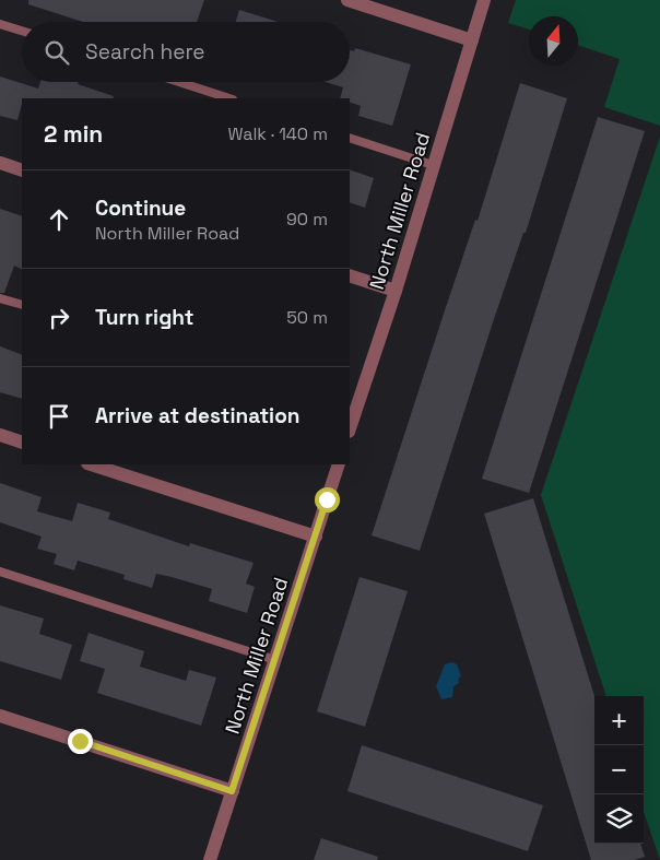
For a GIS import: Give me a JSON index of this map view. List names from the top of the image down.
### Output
{
  "streets": {
    "street": ["North Miller Road"]
  },
  "north": "top",
  "page": {
    "search": "Search here",
    "heading": ["2 min", "Walk · 140 m"],
    "list": [
      ["Continue", "North Miller Road", "90 m"],
      ["Turn right", "50 m"],
      "Arrive at destination"
    ],
    "map_buttons": ["+", "−"]
  }
}
